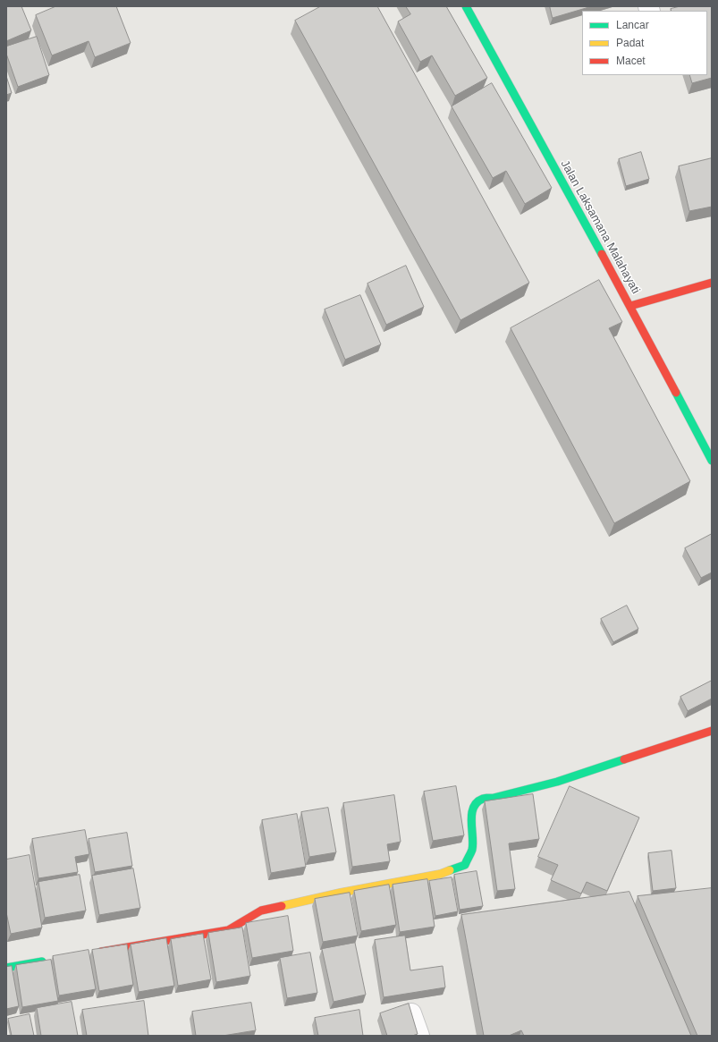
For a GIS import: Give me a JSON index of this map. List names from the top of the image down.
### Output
{
  "streets": {
    "main road": ["Jalan Laksamana Malahayati"]
  },
  "legend": ["Lancar", "Padat", "Macet"]
}
